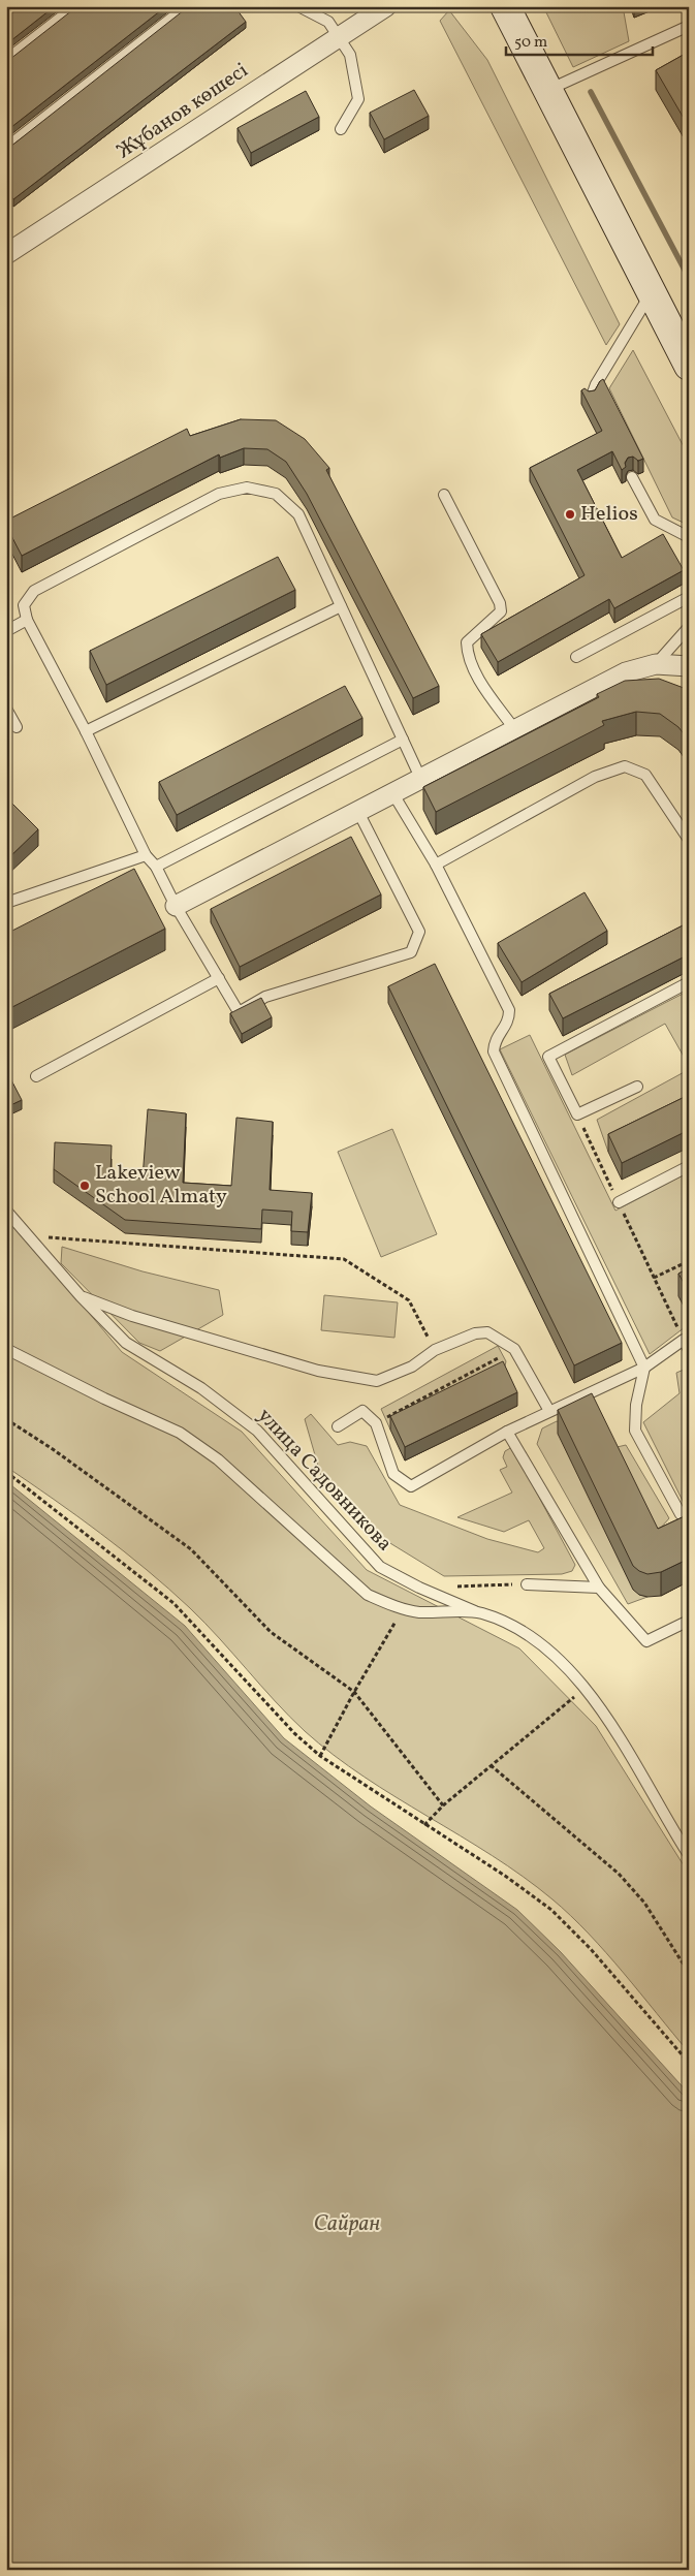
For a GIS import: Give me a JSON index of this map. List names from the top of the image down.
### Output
{
  "streets": {
    "street": ["Жұбанов көшесі"],
    "lane": ["улица Садовникова"]
  },
  "water": ["Сайран"],
  "places": ["Helios", "Lakeview School Almaty"],
  "scale_bar": "50 m"
}
